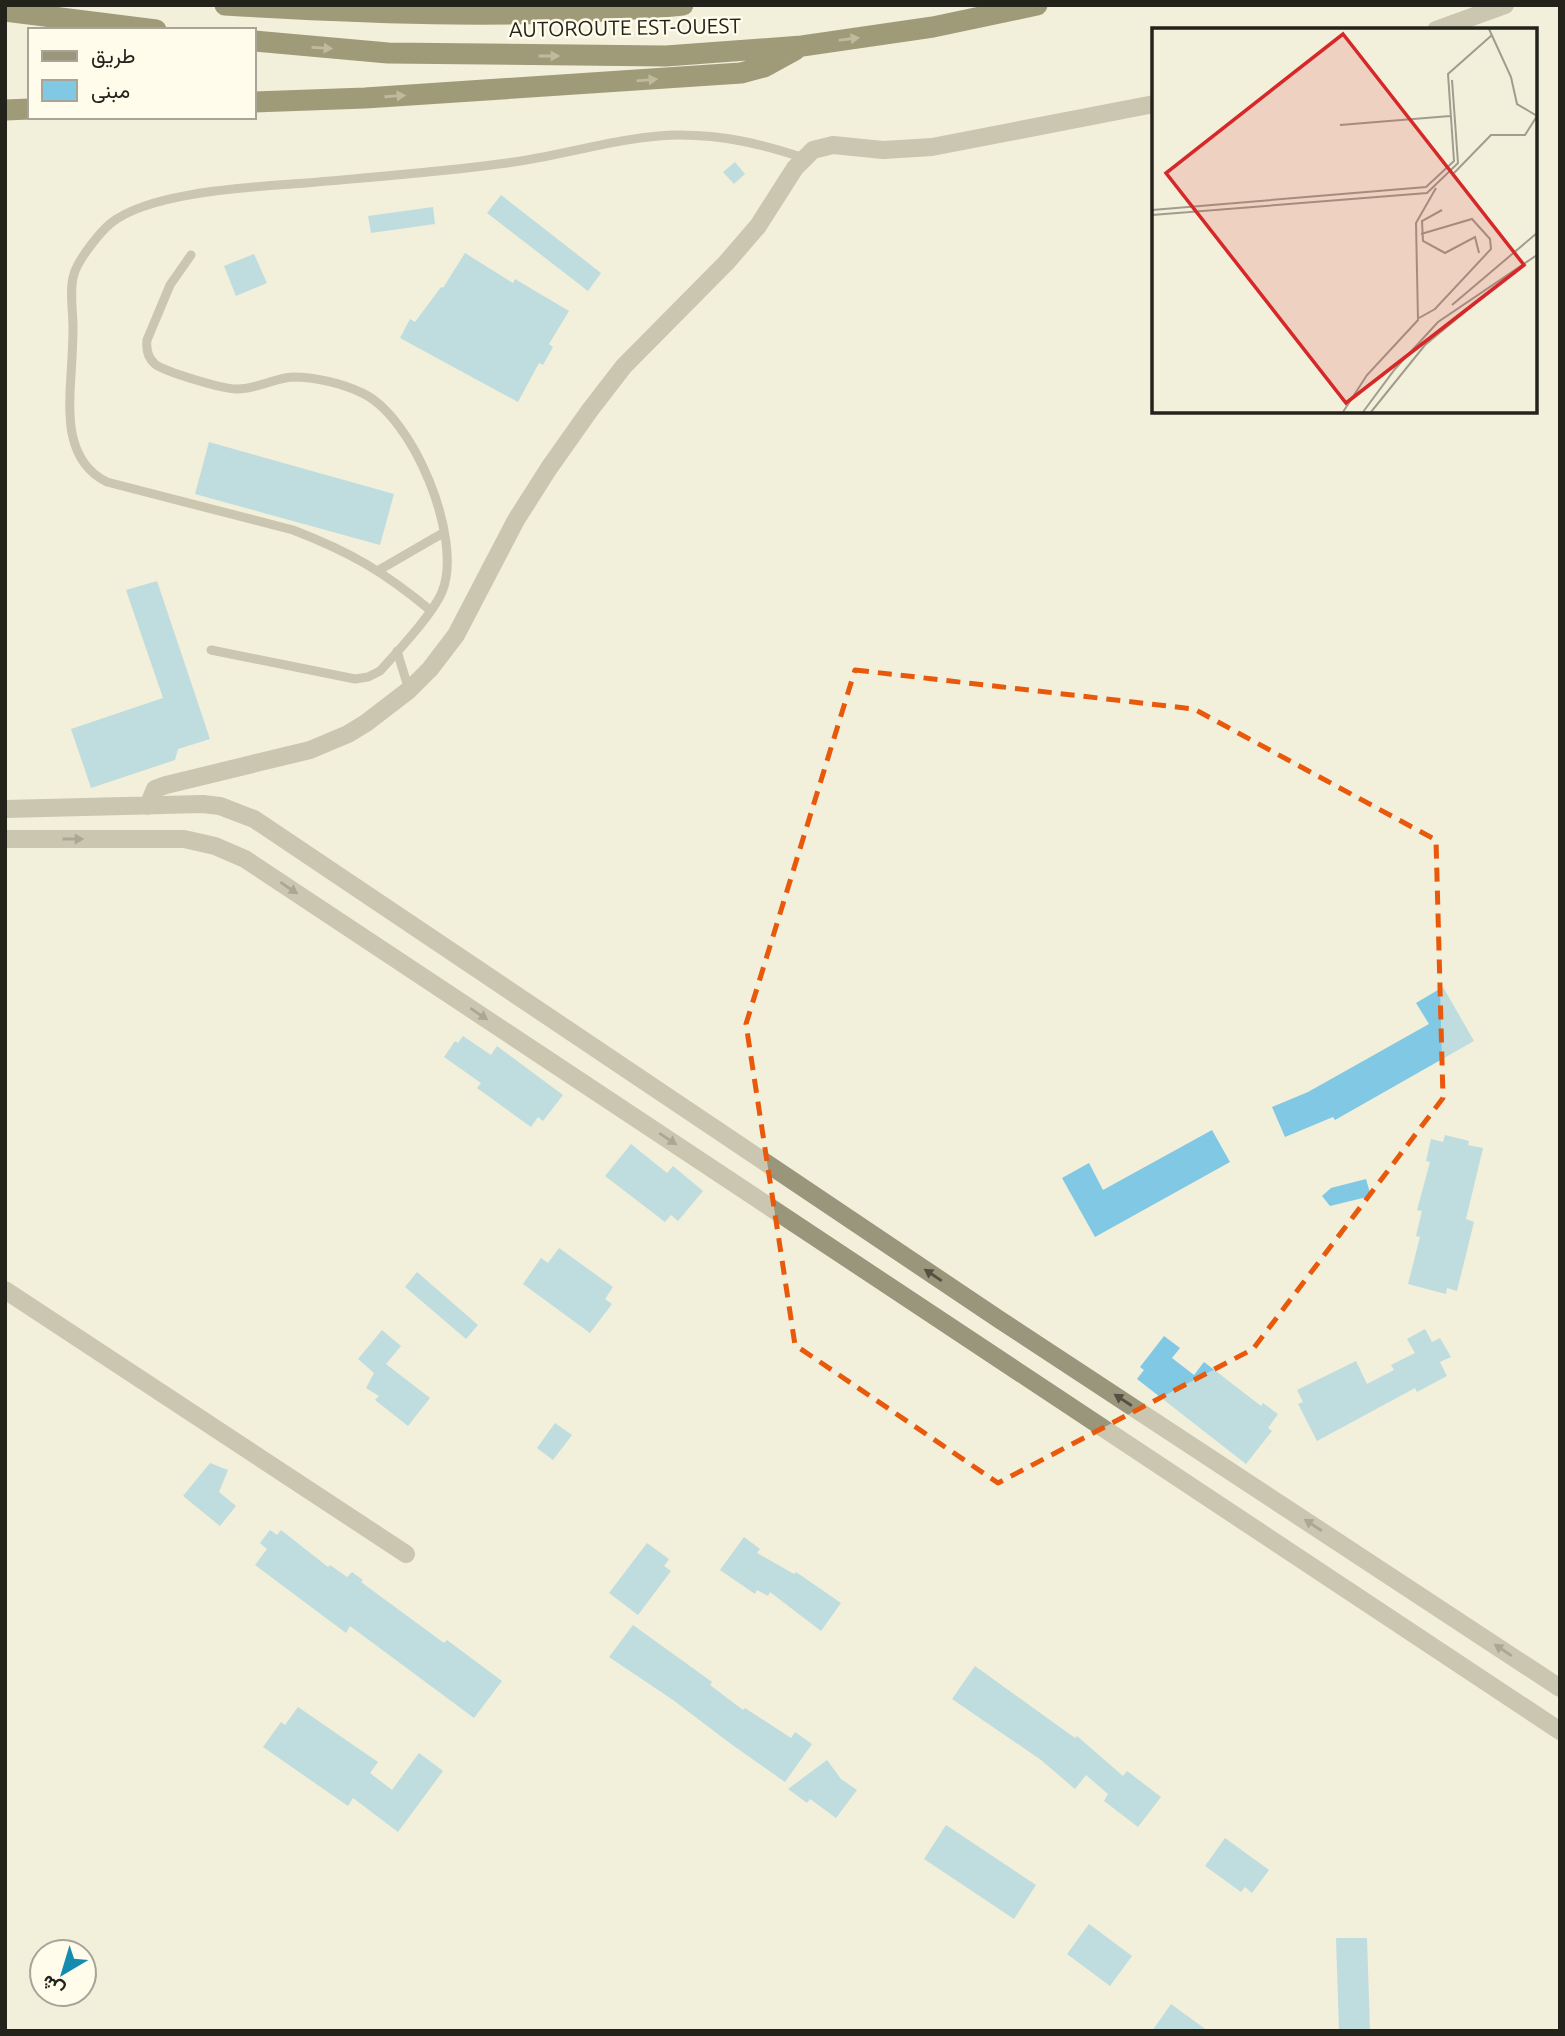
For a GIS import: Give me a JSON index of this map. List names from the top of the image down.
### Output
{
  "streets": {
    "highway": ["AUTOROUTE EST-OUEST"]
  },
  "legend": ["طريق", "مبنى"],
  "north": "bottom left"
}
